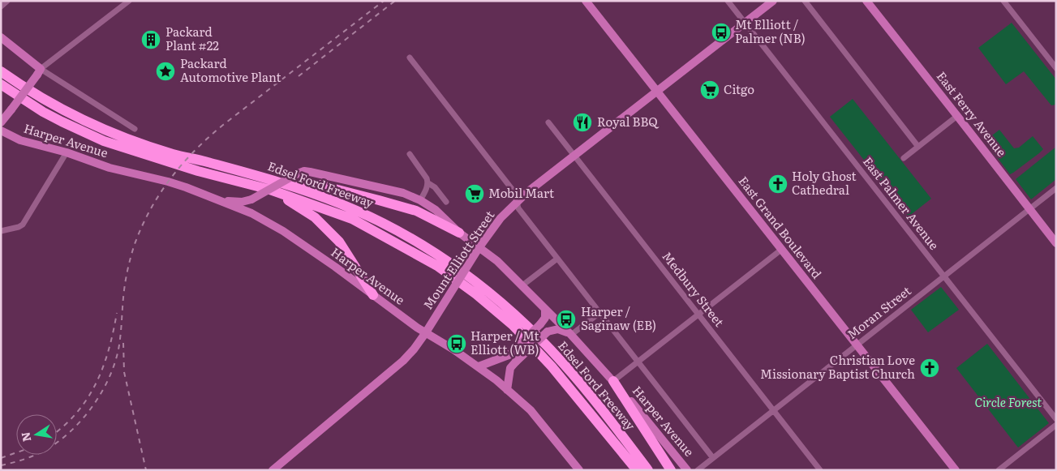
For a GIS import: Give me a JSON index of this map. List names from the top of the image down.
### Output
{
  "streets": {
    "highway": ["Edsel Ford Freeway"],
    "main road": [
      "East Ferry Avenue",
      "Harper Avenue",
      "East Grand Boulevard",
      "Mount Elliott Street"
    ],
    "street": ["East Palmer Avenue", "Medbury Street", "Moran Street"]
  },
  "crossings": [
    ["East Ferry Avenue", "Moran Street"],
    ["Harper Avenue", "Mount Elliott Street"],
    ["East Palmer Avenue", "Mount Elliott Street"],
    ["East Palmer Avenue", "Moran Street"],
    ["East Grand Boulevard", "Mount Elliott Street"],
    ["East Grand Boulevard", "Moran Street"],
    ["Mount Elliott Street", "Medbury Street"],
    ["Medbury Street", "Moran Street"]
  ],
  "parks": ["Circle Forest"],
  "places": {
    "bus stop": ["Mt Elliott / Palmer (NB)", "Harper / Saginaw (EB)", "Harper / Mt Elliott (WB)"],
    "building": ["Packard Plant #22"],
    "place": ["Packard Automotive Plant"],
    "supermarket": ["Citgo", "Mobil Mart"],
    "restaurant": ["Royal BBQ"],
    "church": ["Holy Ghost Cathedral", "Christian Love Missionary Baptist Church"]
  },
  "north": "left"
}
